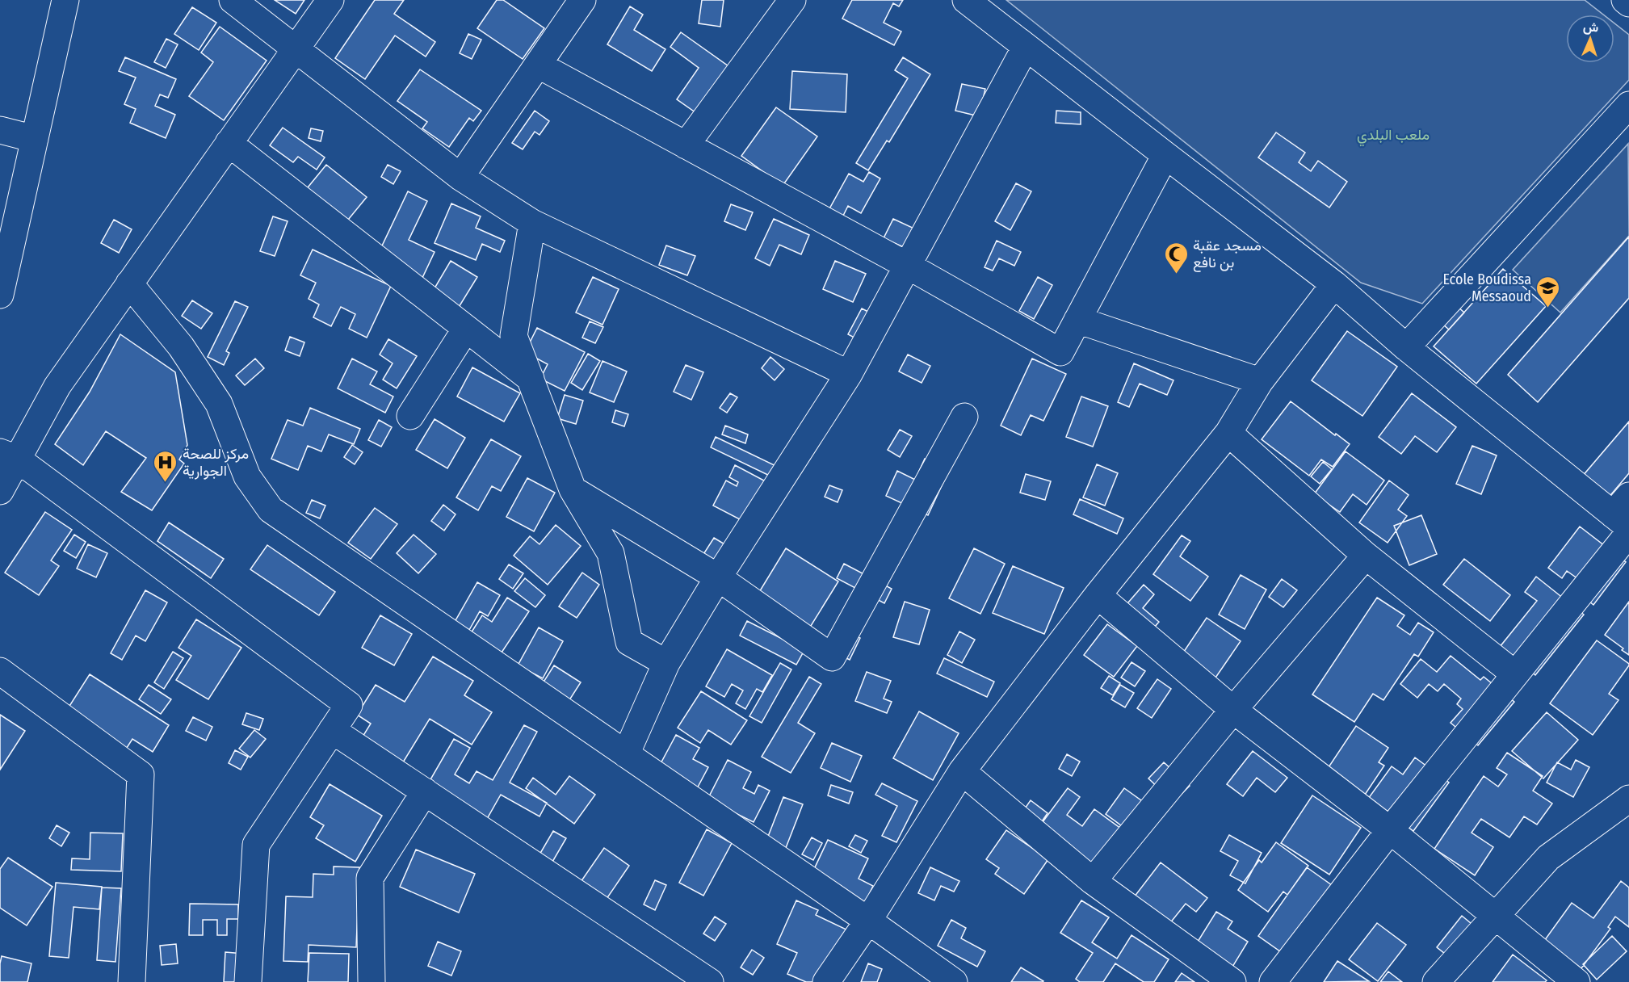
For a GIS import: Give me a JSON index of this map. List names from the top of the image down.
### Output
{
  "parks": ["ملعب البلدي"],
  "places": {
    "mosque": ["مسجد عقبة بن نافع"],
    "school or university": ["Ecole Boudissa Messaoud"],
    "hospital": ["مركز للصحة الجوارية"]
  },
  "north": "top"
}
